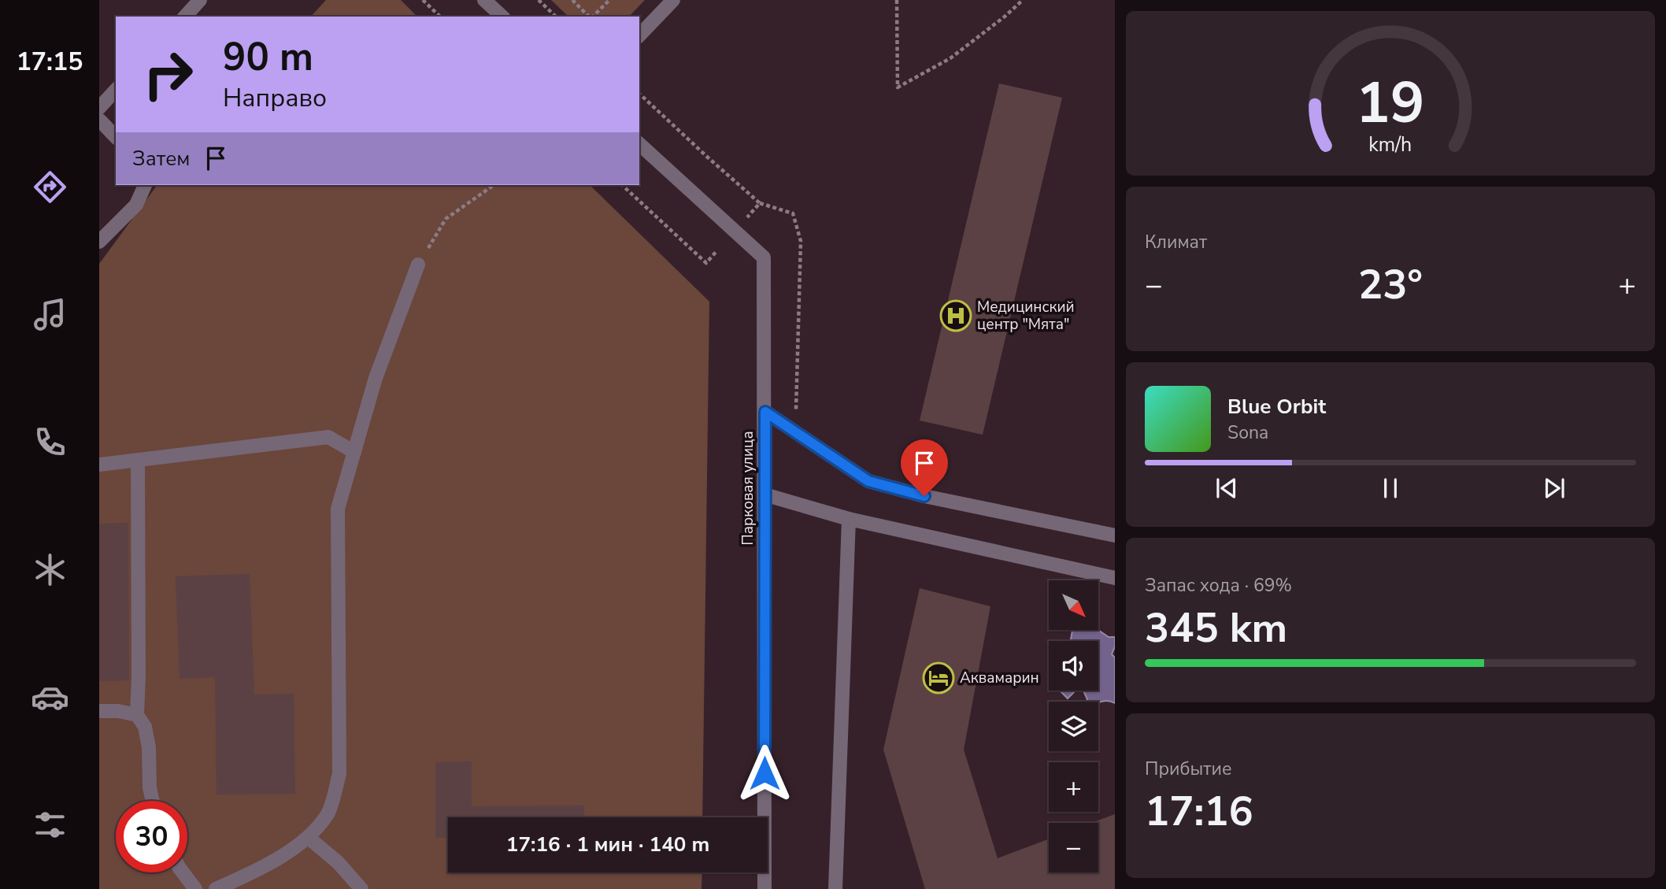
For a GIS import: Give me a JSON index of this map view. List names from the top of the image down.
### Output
{
  "streets": {
    "street": ["Парковая улица"]
  },
  "places": {
    "hospital": ["Медицинский центр \"Мята\""],
    "hotel": ["Аквамарин"]
  },
  "north": "bottom right",
  "page": {
    "tabs": "17:15",
    "turn": ["90 m", "Направо"],
    "then": "Затем",
    "tile": [
      "Климат",
      ["Запас хода · 69%", "345 km"],
      ["Прибытие", "17:16"]
    ],
    "heat": ["−", "23°", "+"],
    "song": ["Blue Orbit", "Sona"],
    "map_buttons": ["+", "−"],
    "limit": "30",
    "trip": "17:16 · 1 мин · 140 m",
    "gauge": ["19", "km/h"]
  }
}
